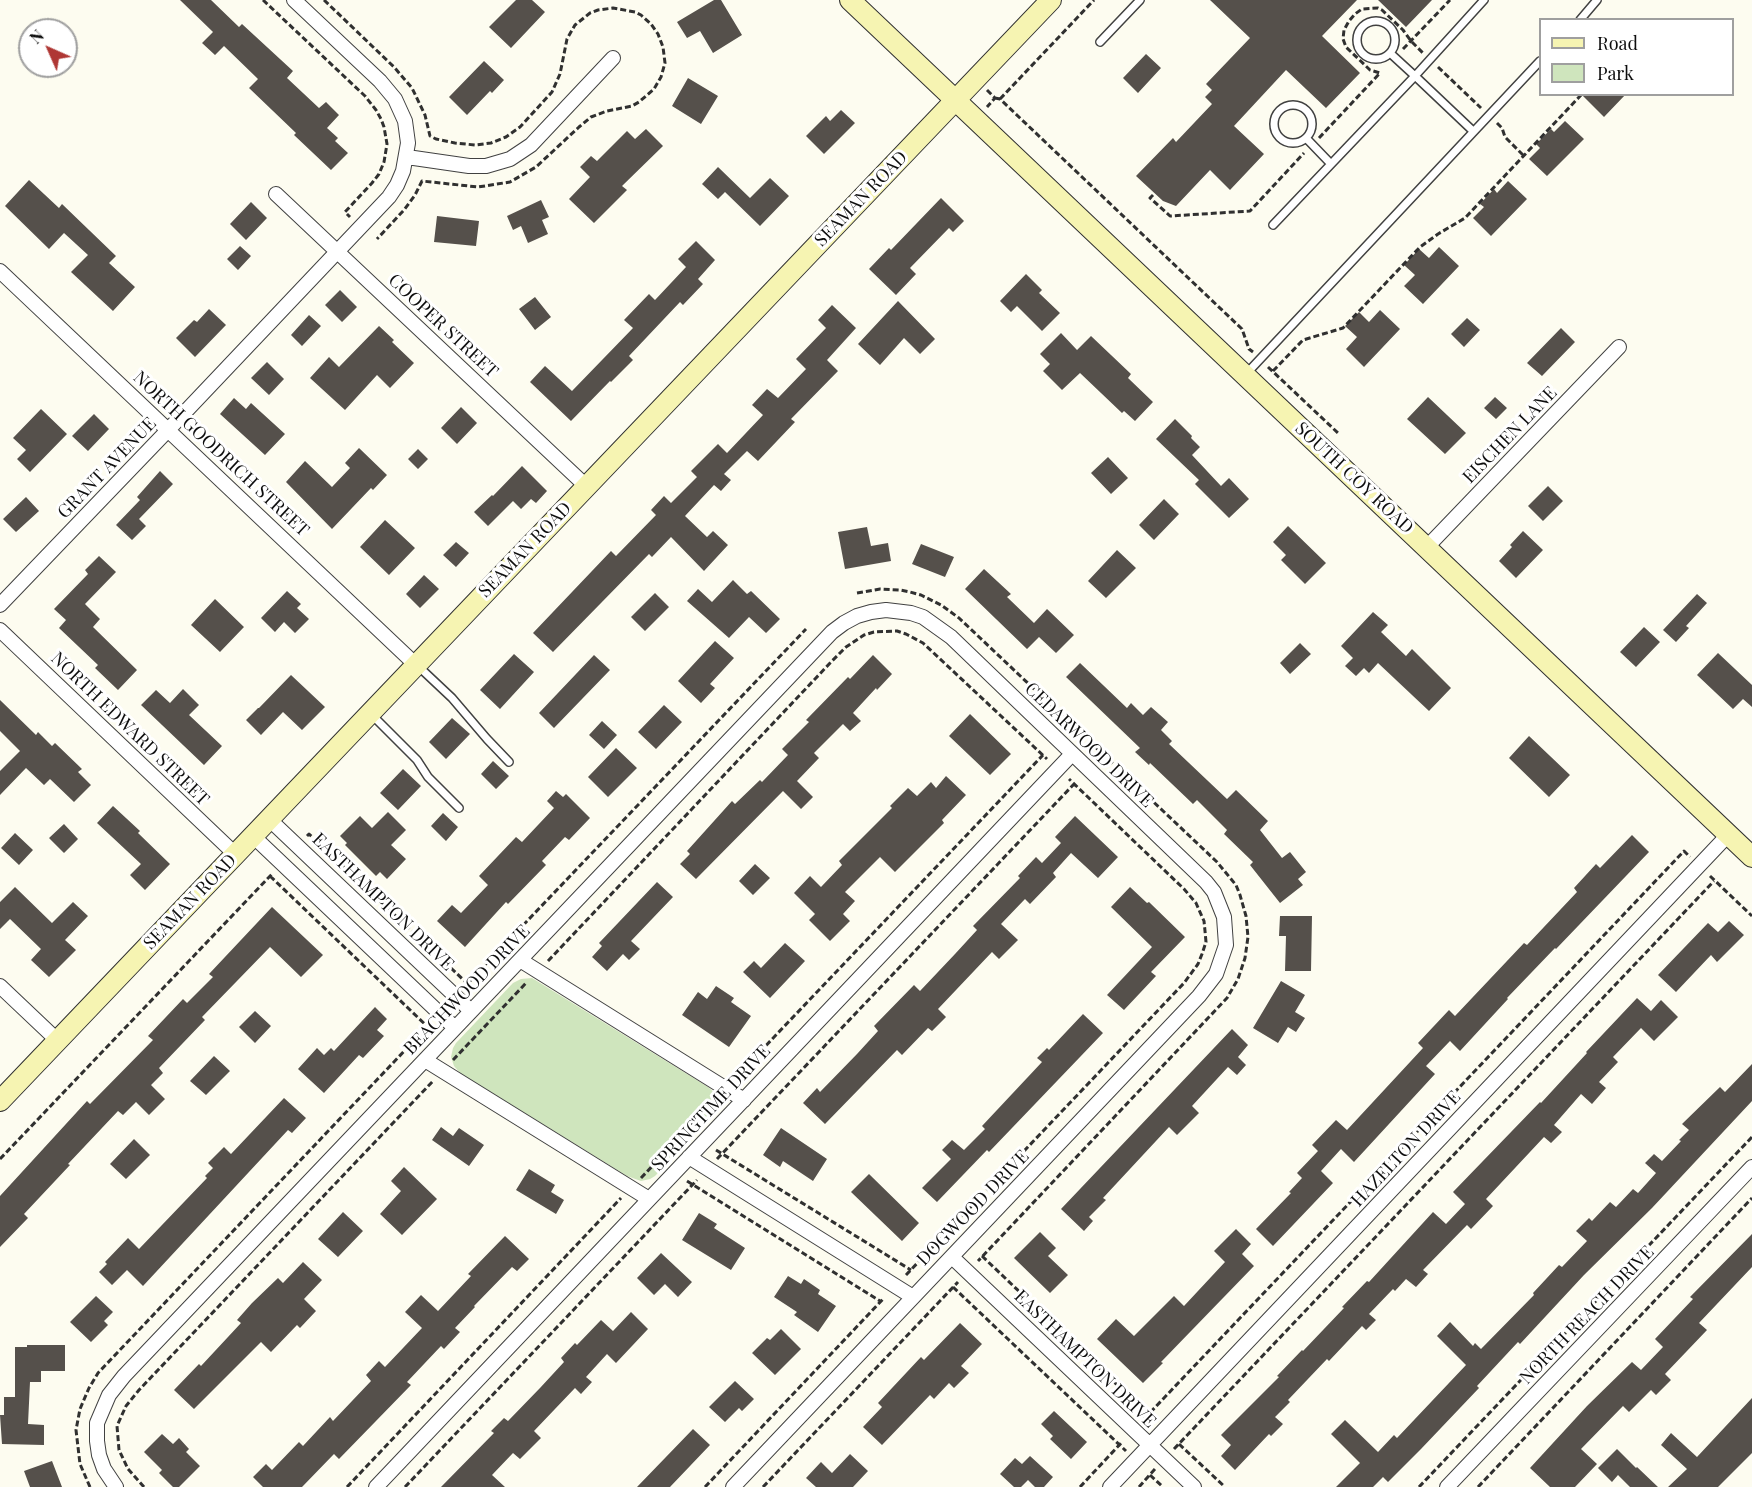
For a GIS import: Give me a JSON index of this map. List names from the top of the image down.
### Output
{
  "streets": {
    "street": [
      "SEAMAN ROAD",
      "COOPER STREET",
      "EISCHEN LANE",
      "NORTH GOODRICH STREET",
      "GRANT AVENUE",
      "SOUTH COY ROAD",
      "NORTH EDWARD STREET",
      "CEDARWOOD DRIVE",
      "EASTHAMPTON DRIVE",
      "BEACHWOOD DRIVE",
      "SPRINGTIME DRIVE",
      "HAZELTON DRIVE",
      "DOGWOOD DRIVE",
      "NORTH REACH DRIVE"
    ]
  },
  "crossings": [
    ["SEAMAN ROAD", "COOPER STREET"],
    ["SEAMAN ROAD", "NORTH GOODRICH STREET"],
    ["SEAMAN ROAD", "SOUTH COY ROAD"],
    ["SEAMAN ROAD", "NORTH EDWARD STREET"],
    ["SEAMAN ROAD", "EASTHAMPTON DRIVE"],
    ["COOPER STREET", "GRANT AVENUE"],
    ["EISCHEN LANE", "SOUTH COY ROAD"],
    ["NORTH GOODRICH STREET", "GRANT AVENUE"],
    ["SOUTH COY ROAD", "HAZELTON DRIVE"],
    ["CEDARWOOD DRIVE", "BEACHWOOD DRIVE"],
    ["CEDARWOOD DRIVE", "SPRINGTIME DRIVE"],
    ["CEDARWOOD DRIVE", "DOGWOOD DRIVE"],
    ["EASTHAMPTON DRIVE", "BEACHWOOD DRIVE"],
    ["EASTHAMPTON DRIVE", "HAZELTON DRIVE"],
    ["EASTHAMPTON DRIVE", "DOGWOOD DRIVE"]
  ],
  "legend": ["Road", "Park"],
  "north": "top left"
}
